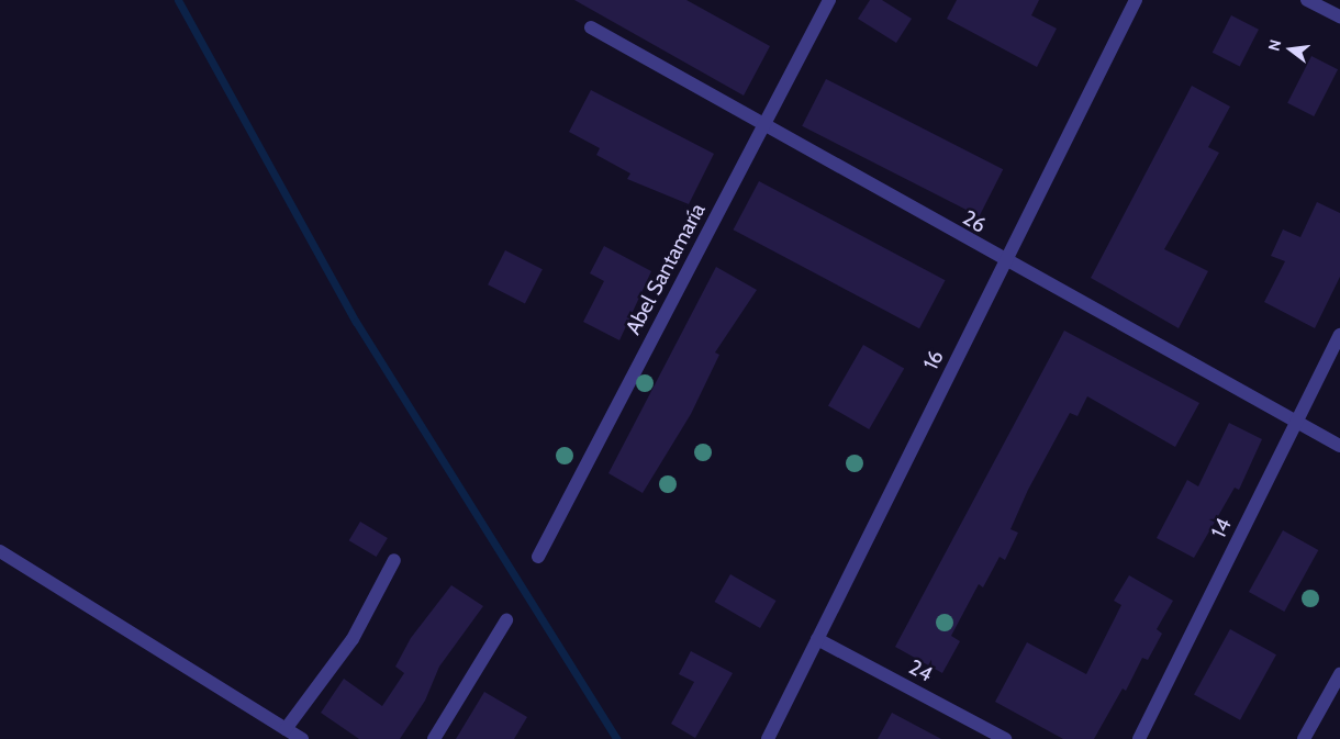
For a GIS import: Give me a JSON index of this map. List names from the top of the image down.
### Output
{
  "streets": {
    "street": [
      "26",
      "Abel Santamaría",
      "16",
      "14",
      "24"
    ]
  },
  "crossings": [
    ["26", "Abel Santamaría"],
    ["26", "16"],
    ["26", "14"],
    ["16", "24"]
  ],
  "north": "left"
}
